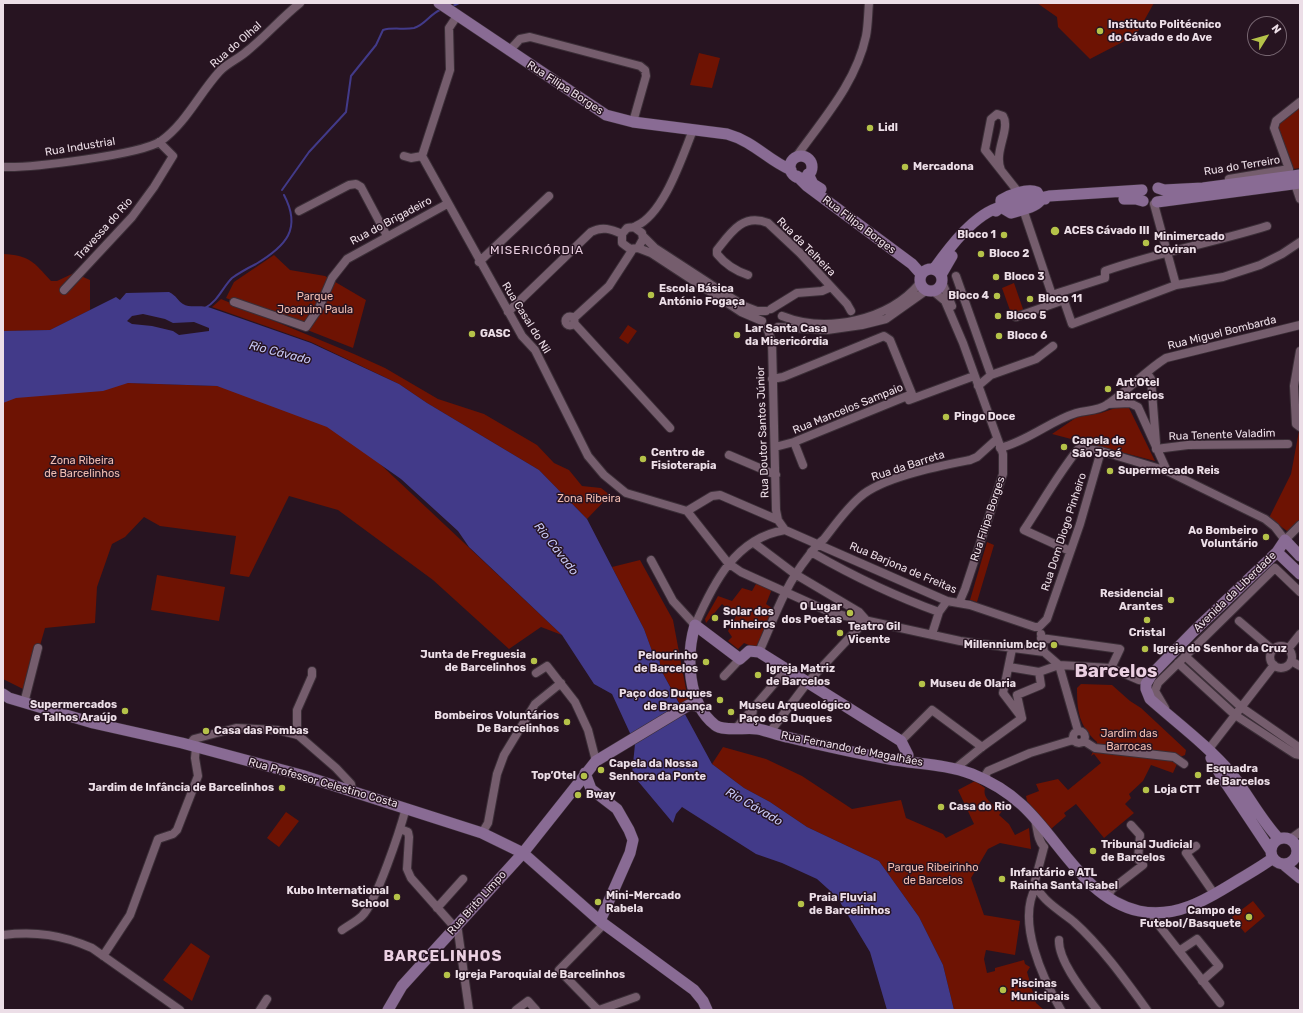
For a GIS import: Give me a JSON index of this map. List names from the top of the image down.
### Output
{
  "streets": {
    "main road": [
      "Rua Filipa Borges",
      "Avenida da Liberdade",
      "Rua Fernando de Magalhães",
      "Rua Professor Celestino Costa",
      "Rua Brito Limpo"
    ],
    "street": [
      "Rua do Olhal",
      "Rua Industrial",
      "Rua do Terreiro",
      "Rua do Brigadeiro",
      "Travessa do Rio",
      "Rua da Telheira",
      "Rua Casal do Nil",
      "Rua Miguel Bombarda",
      "Rua Mancelos Sampaio",
      "Rua Doutor Santos Júnior",
      "Rua Tenente Valadim",
      "Rua da Barreta",
      "Rua Dom Diogo Pinheiro",
      "Rua Barjona de Freitas"
    ]
  },
  "crossings": [
    ["Rua do Olhal", "Rua Industrial"],
    ["Rua do Olhal", "Travessa do Rio"],
    ["Rua Filipa Borges", "Rua da Barreta"],
    ["Rua Filipa Borges", "Rua Barjona de Freitas"],
    ["Rua Industrial", "Travessa do Rio"],
    ["Rua do Brigadeiro", "Rua Casal do Nil"],
    ["Rua Mancelos Sampaio", "Rua Doutor Santos Júnior"],
    ["Rua da Barreta", "Rua Barjona de Freitas"],
    ["Rua Dom Diogo Pinheiro", "Rua Barjona de Freitas"],
    ["Rua Barjona de Freitas", "Rua Fernando de Magalhães"],
    ["Avenida da Liberdade", "Rua Fernando de Magalhães"],
    ["Rua Professor Celestino Costa", "Rua Brito Limpo"]
  ],
  "districts": ["MISERICÓRDIA", "Barcelos", "BARCELINHOS"],
  "water": ["Rio Cávado"],
  "parks": [
    "Parque Joaquim Paula",
    "Zona Ribeira de Barcelinhos",
    "Zona Ribeira",
    "Jardim das Barrocas",
    "Parque Ribeirinho de Barcelos"
  ],
  "places": [
    "Instituto Politécnico do Cávado e do Ave",
    "Lidl",
    "Mercadona",
    "ACES Cávado III",
    "Bloco 1",
    "Minimercado Coviran",
    "Bloco 2",
    "Bloco 3",
    "Escola Básica António Fogaça",
    "Bloco 4",
    "Bloco 11",
    "Bloco 5",
    "GASC",
    "Lar Santa Casa da Misericórdia",
    "Bloco 6",
    "Art'Otel Barcelos",
    "Pingo Doce",
    "Capela de São José",
    "Centro de Fisioterapia",
    "Supermecado Reis",
    "Ao Bombeiro Voluntário",
    "Residencial Arantes",
    "O Lugar dos Poetas",
    "Solar dos Pinheiros",
    "Cristal",
    "Teatro Gil Vicente",
    "Millennium bcp",
    "Igreja do Senhor da Cruz",
    "Junta de Freguesia de Barcelinhos",
    "Pelourinho de Barcelos",
    "Igreja Matriz de Barcelos",
    "Museu de Olaria",
    "Paço dos Duques de Bragança",
    "Supermercados e Talhos Araújo",
    "Museu Arqueológico Paço dos Duques",
    "Bombeiros Voluntários De Barcelinhos",
    "Casa das Pombas",
    "Capela da Nossa Senhora da Ponte",
    "Esquadra de Barcelos",
    "Top’Otel",
    "Jardim de Infância de Barcelinhos",
    "Loja CTT",
    "Bway",
    "Casa do Rio",
    "Tribunal Judicial de Barcelos",
    "Infantário e ATL Rainha Santa Isabel",
    "Kubo International School",
    "Mini-Mercado Rabela",
    "Praia Fluvial de Barcelinhos",
    "Campo de Futebol/Basquete",
    "Igreja Paroquial de Barcelinhos",
    "Piscinas Municipais"
  ],
  "north": "top right"
}
